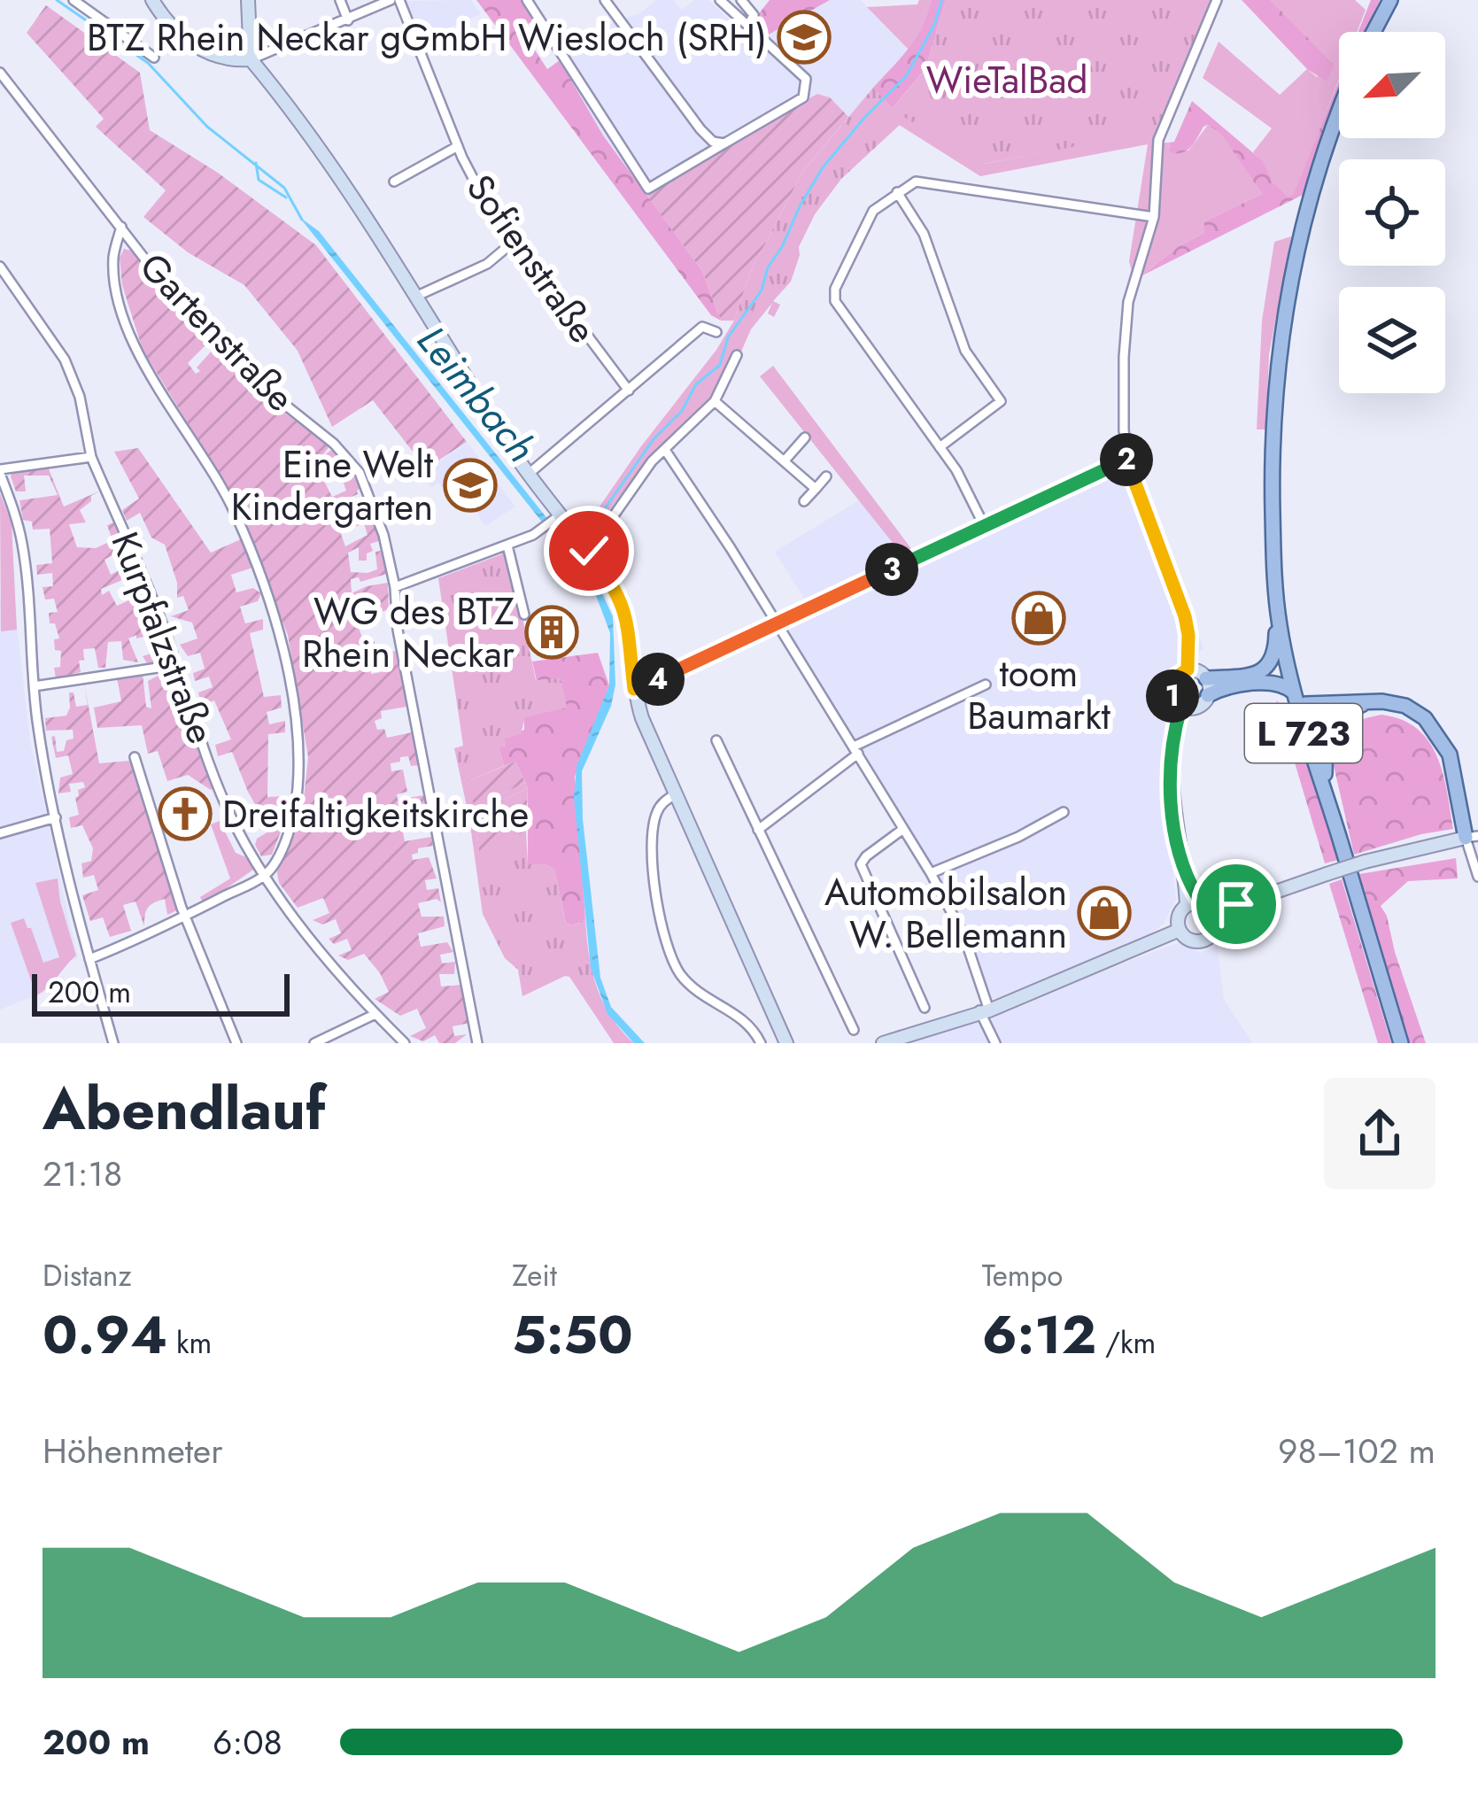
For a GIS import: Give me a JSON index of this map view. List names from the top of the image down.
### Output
{
  "streets": {
    "main road": ["L 723"],
    "street": ["Sofienstraße", "Gartenstraße", "Kurpfalzstraße"]
  },
  "water": ["Leimbach"],
  "parks": ["WieTalBad"],
  "places": {
    "school or university": ["BTZ Rhein Neckar gGmbH Wiesloch (SRH)", "Eine Welt Kindergarten"],
    "shop": ["toom Baumarkt", "Automobilsalon W. Bellemann"],
    "building": ["WG des BTZ Rhein Neckar"],
    "church": ["Dreifaltigkeitskirche"]
  },
  "scale_bar": "200 m",
  "north": "bottom left",
  "page": {
    "pins": [
      "2",
      "3",
      "4",
      "1"
    ],
    "scale": "200 m",
    "heading": ["Abendlauf", "21:18"],
    "stats": [
      ["Distanz", "0.94 km"],
      ["Zeit", "5:50"],
      ["Tempo", "6:12 /km"]
    ],
    "chart": ["Höhenmeter", "98–102 m"],
    "list": [
      {
        "name": "200 m",
        "note": "6:08"
      }
    ]
  }
}
